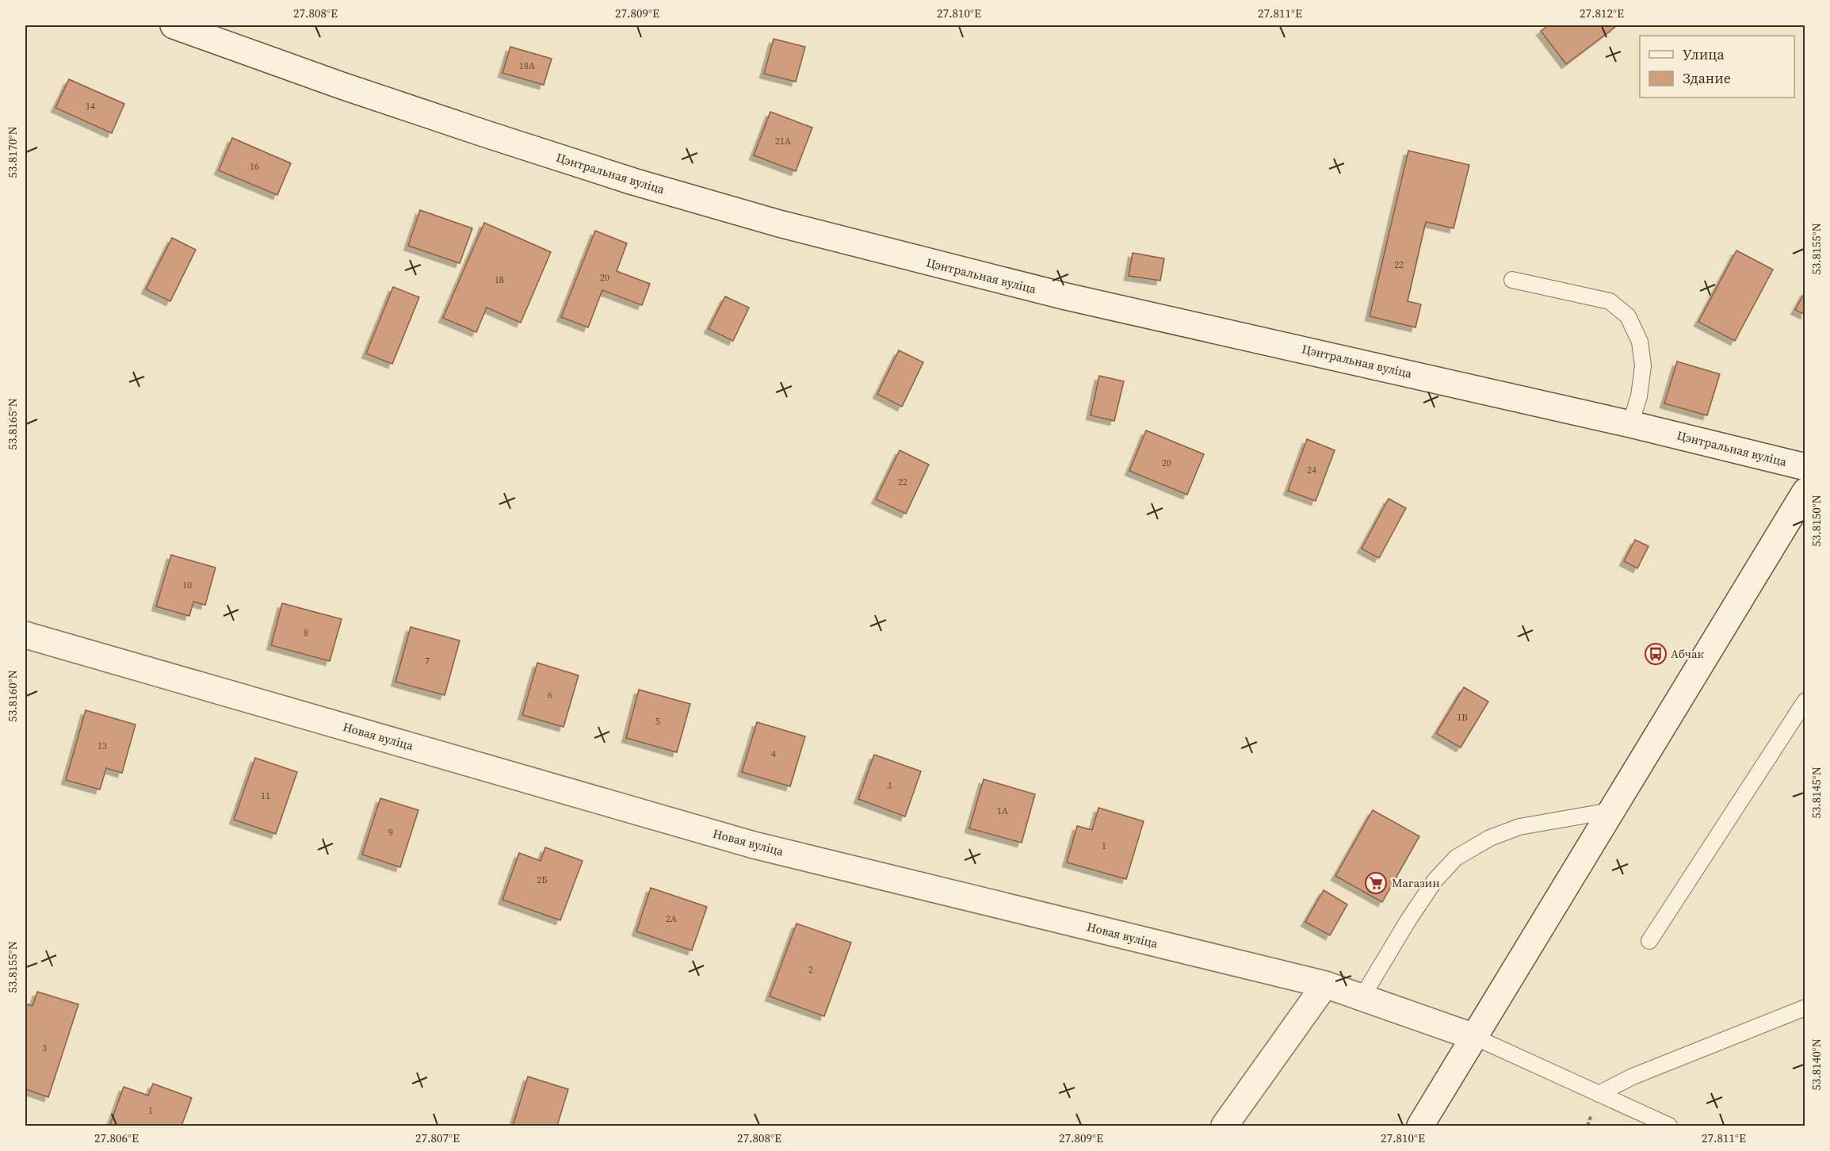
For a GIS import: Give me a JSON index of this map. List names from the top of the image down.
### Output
{
  "streets": {
    "street": ["Цэнтральная вуліца", "Новая вуліца"]
  },
  "places": {
    "bus stop": ["Абчак"],
    "supermarket": ["Магазин"]
  },
  "house_numbers": [
    "18А",
    "14",
    "21А",
    "16",
    "22",
    "20",
    "18",
    "20",
    "24",
    "22",
    "10",
    "8",
    "7",
    "6",
    "1В",
    "5",
    "13",
    "4",
    "3",
    "11",
    "1А",
    "9",
    "1",
    "2Б",
    "2А",
    "2",
    "3",
    "1"
  ],
  "legend": ["Улица", "Здание"],
  "coordinates": [
    "27.808°E",
    "27.809°E",
    "27.810°E",
    "27.811°E",
    "27.812°E",
    "53.8170°N",
    "53.8155°N",
    "53.8165°N",
    "53.8150°N",
    "53.8160°N",
    "53.8145°N",
    "53.8140°N",
    "27.806°E",
    "27.807°E"
  ]
}
